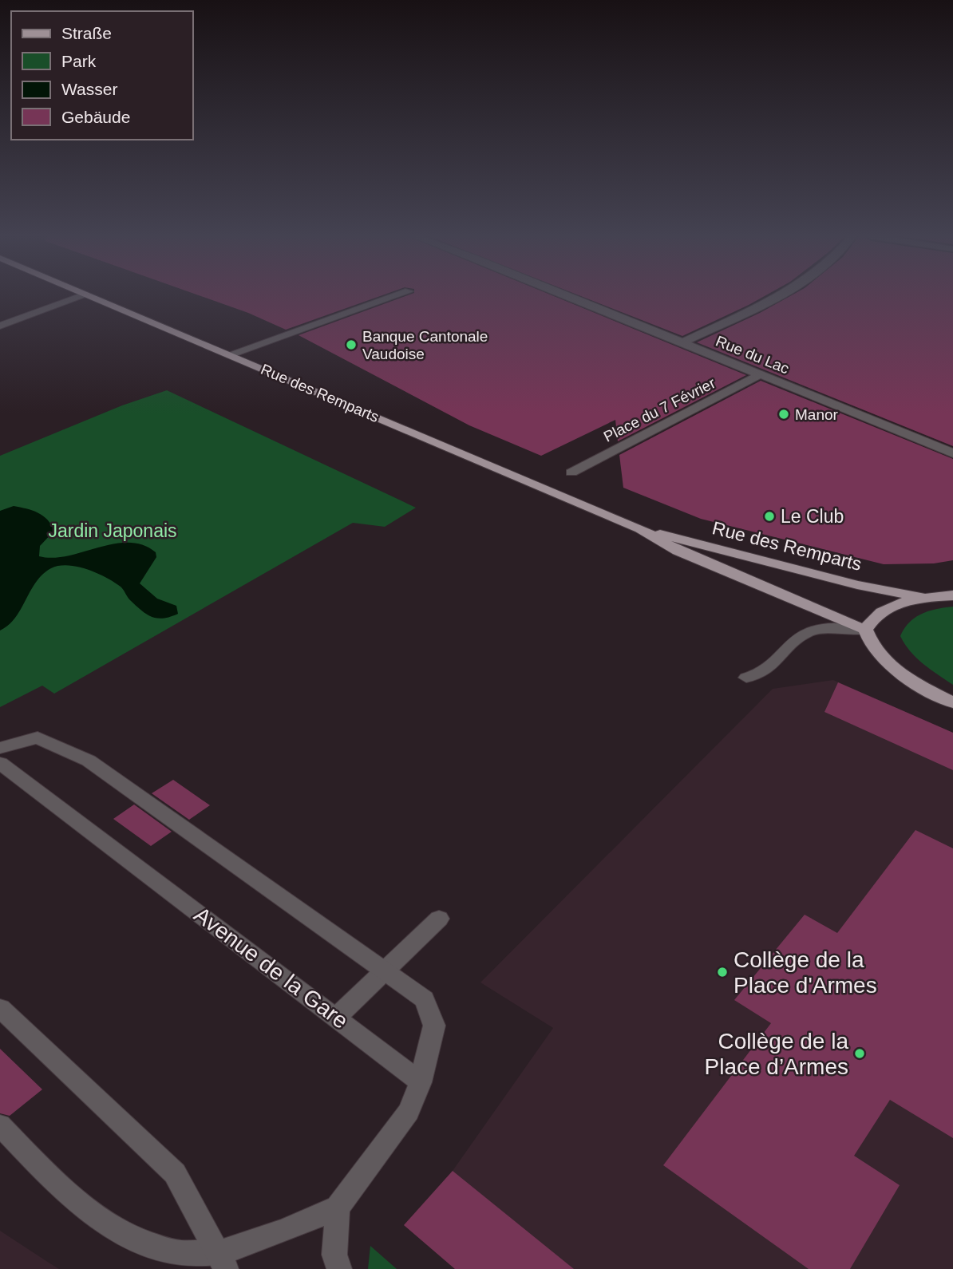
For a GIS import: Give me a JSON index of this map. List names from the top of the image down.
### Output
{
  "streets": {
    "main road": ["Rue des Remparts"],
    "street": ["Rue du Lac", "Place du 7 Février", "Avenue de la Gare"]
  },
  "crossings": [
    ["Rue du Lac", "Place du 7 Février"]
  ],
  "parks": ["Jardin Japonais"],
  "places": [
    "Banque Cantonale Vaudoise",
    "Manor",
    "Le Club",
    "Collège de la Place d'Armes",
    "Collège de la Place d’Armes"
  ],
  "legend": [
    "Straße",
    "Park",
    "Wasser",
    "Gebäude"
  ]
}
